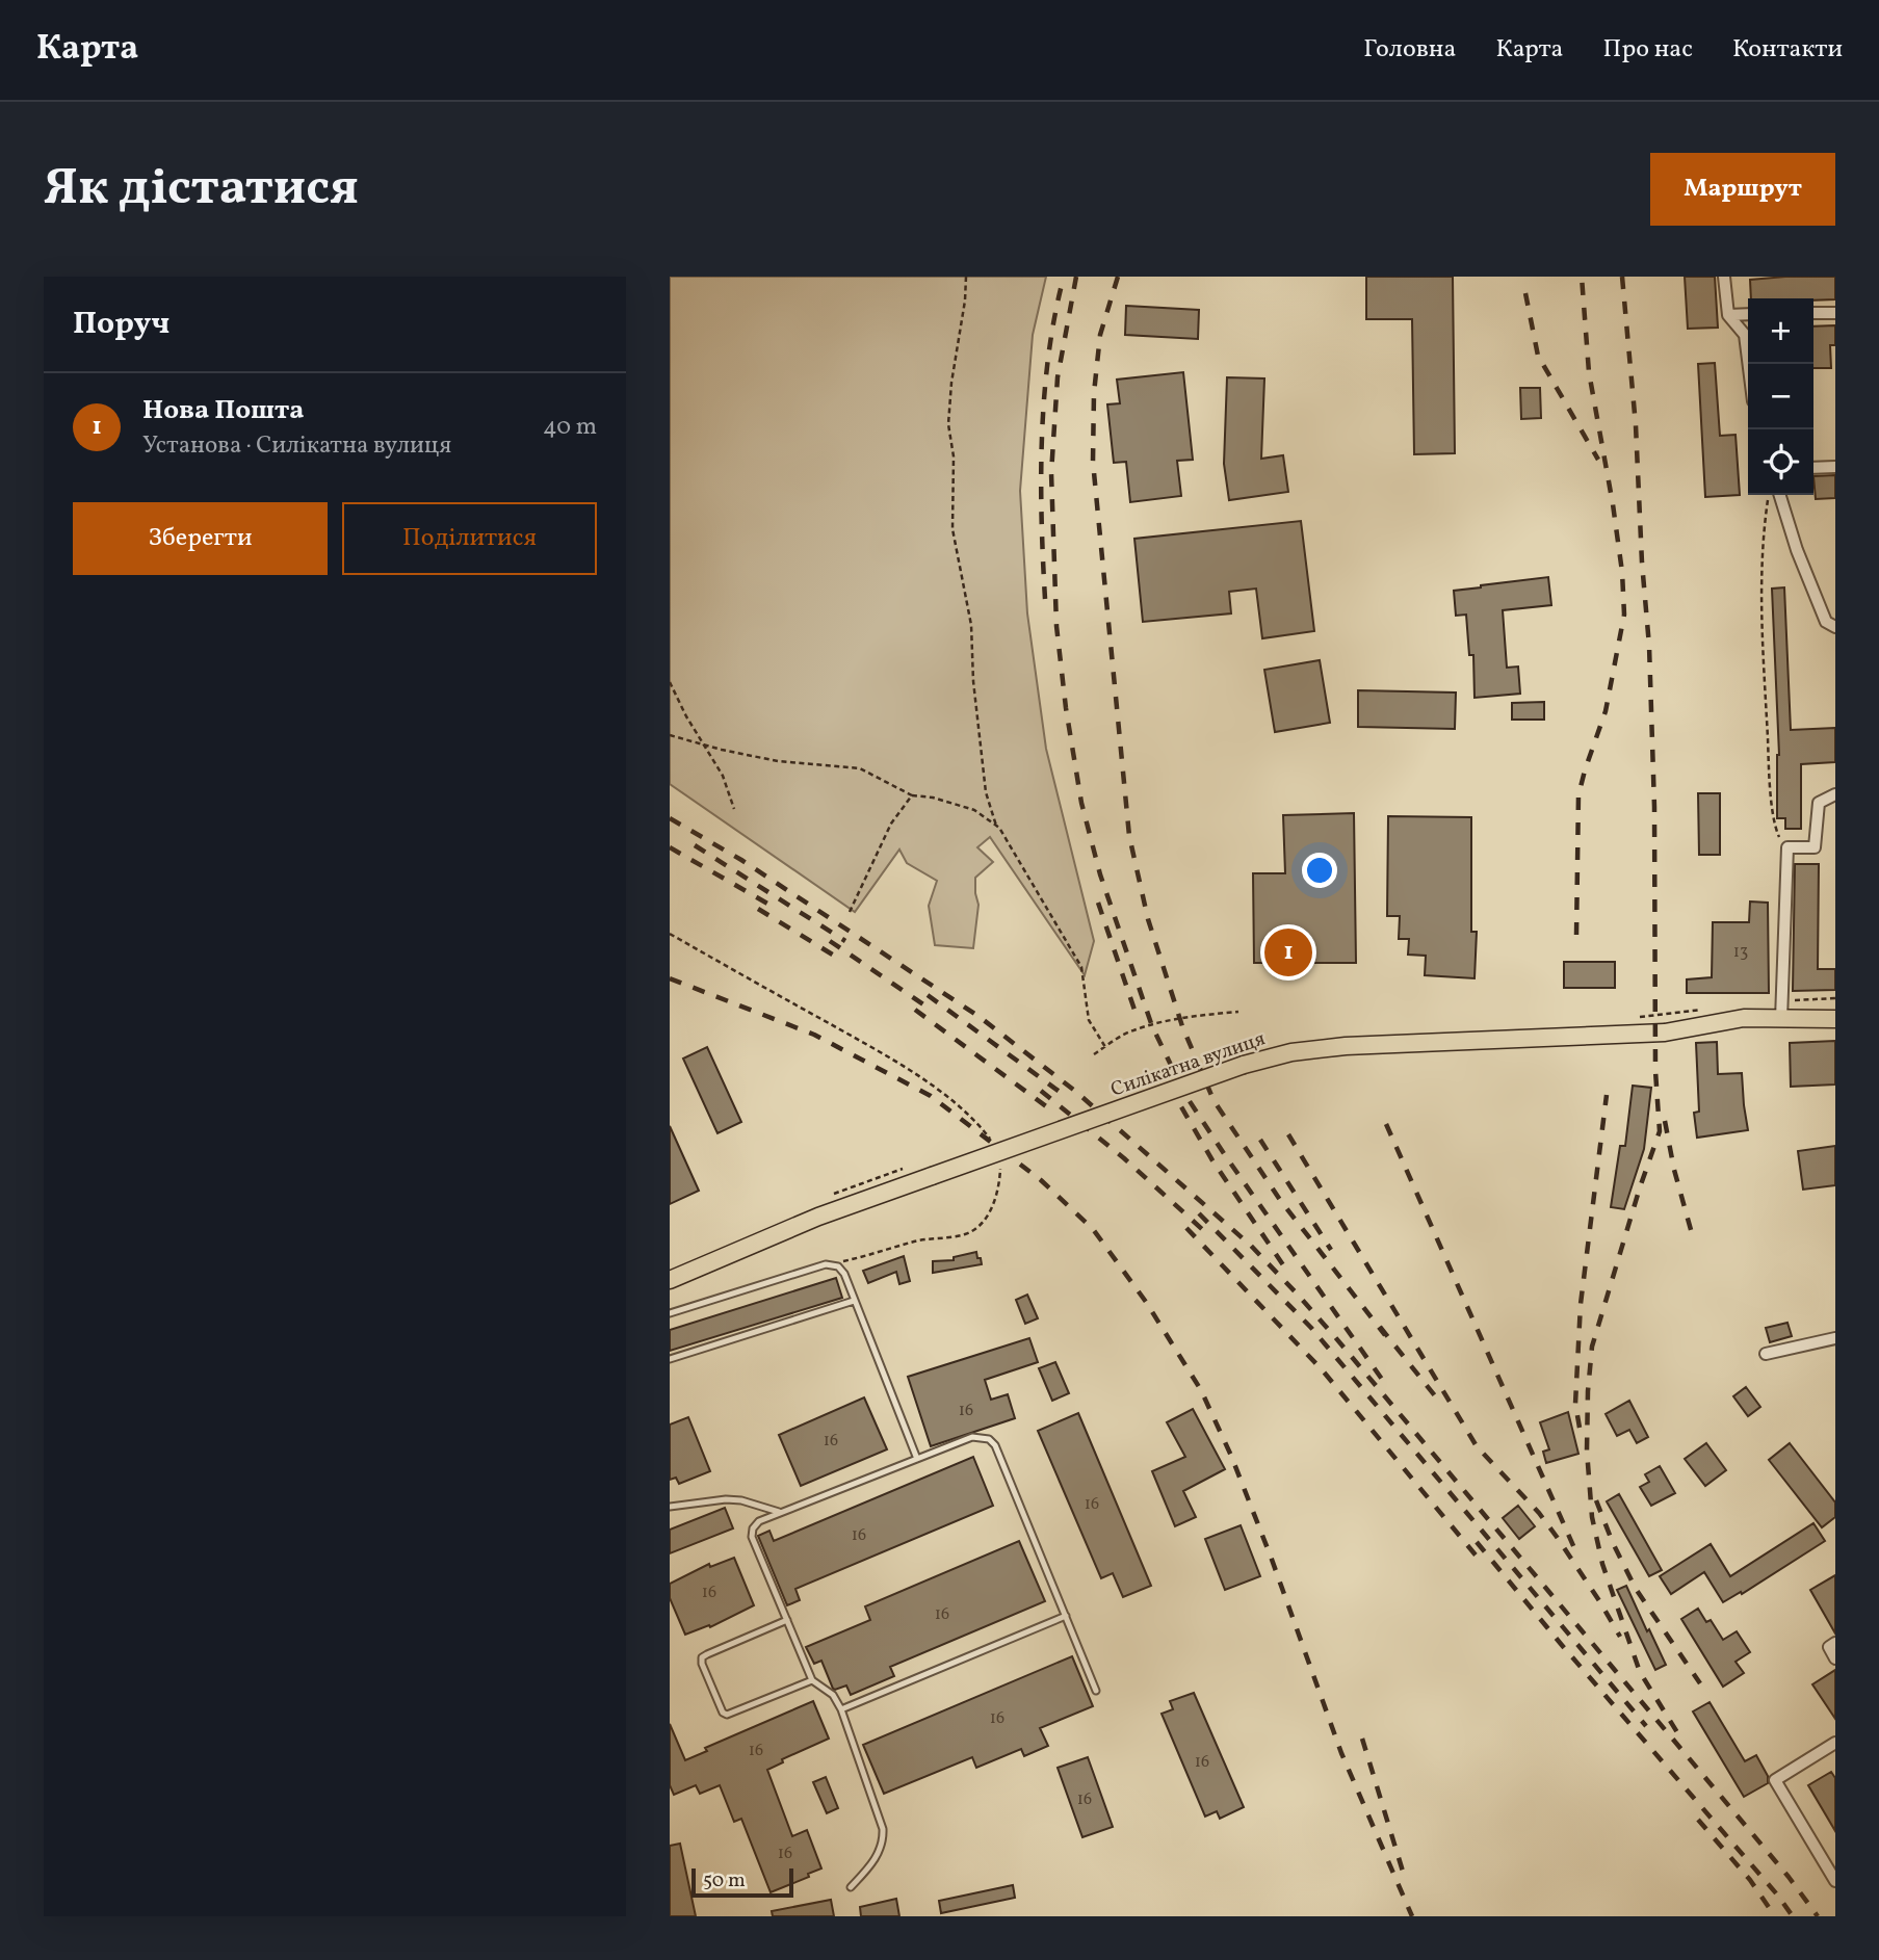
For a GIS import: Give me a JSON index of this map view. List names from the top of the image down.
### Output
{
  "streets": {
    "main road": ["Силікатна вулиця"]
  },
  "house_numbers": [
    "13",
    "16",
    "16",
    "16",
    "16",
    "16",
    "16",
    "16",
    "16",
    "16",
    "16",
    "16"
  ],
  "scale_bar": "50 m",
  "page": {
    "header": "Карта",
    "nav": [
      "Головна",
      "Карта",
      "Про нас",
      "Контакти"
    ],
    "buttons": [
      "Маршрут",
      ["Зберегти", "Поділитися"]
    ],
    "title": "Як дістатися",
    "heading": "Поруч",
    "map_buttons": ["+", "−"],
    "list": [
      {
        "mark": "1",
        "name": "Нова Пошта",
        "note": "Установа · Силікатна вулиця",
        "value": "40 m"
      }
    ],
    "pins": "1",
    "scale": "50 m"
  }
}
